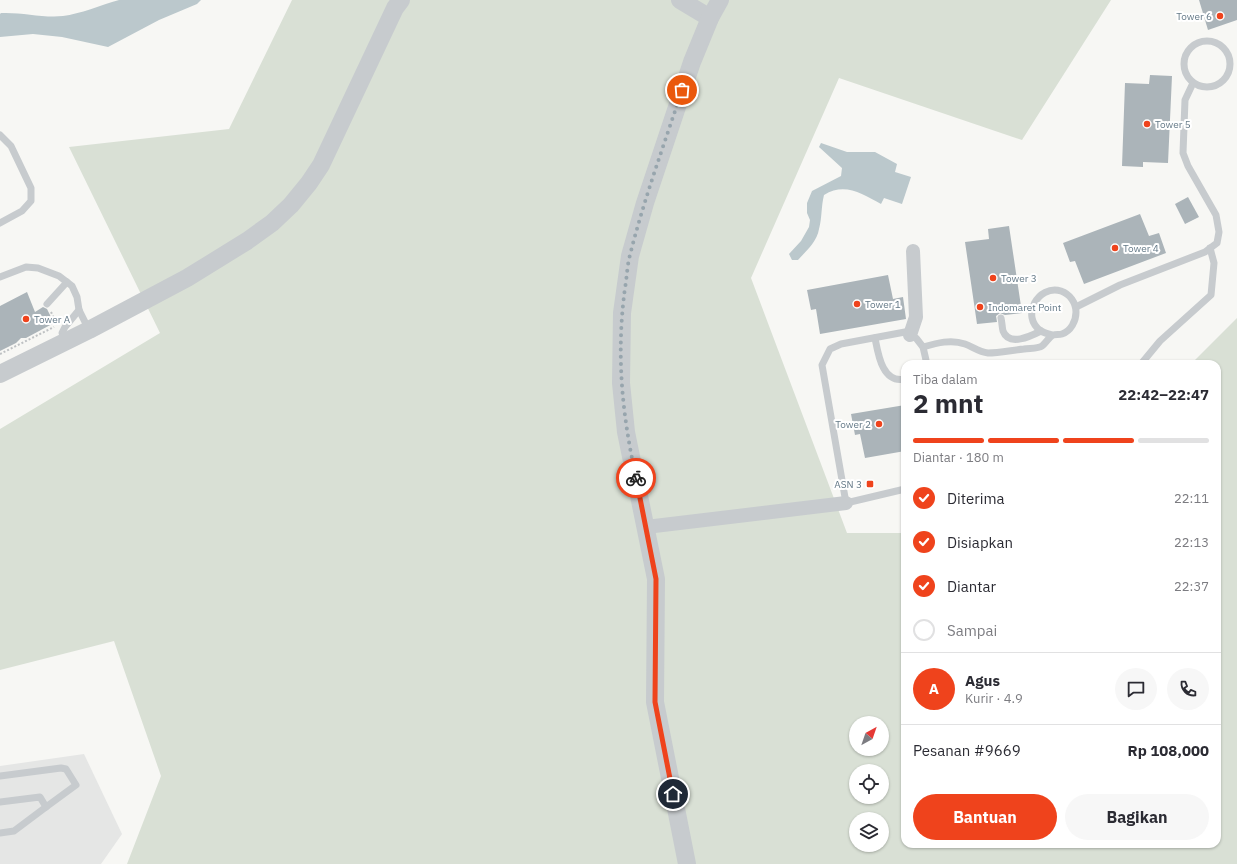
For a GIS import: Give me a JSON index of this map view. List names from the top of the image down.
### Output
{
  "places": {
    "other": [
      "Tower 6",
      "Tower 5",
      "Tower 4",
      "Tower 3",
      "Tower 1",
      "Indomaret Point",
      "Tower A",
      "Tower 2"
    ],
    "transit": ["ASN 3"]
  },
  "north": "top right",
  "page": {
    "heading": ["2 mnt", "Tiba dalam", "22:42–22:47"],
    "panel": [
      "Agus",
      "Kurir · 4.9",
      "Pesanan #9669",
      "Rp 108,000"
    ],
    "bar": "Diantar · 180 m",
    "list": [
      ["Diterima", "22:11"],
      ["Disiapkan", "22:13"],
      ["Diantar", "22:37"],
      "Sampai"
    ],
    "round": "A",
    "buttons": ["Bantuan", "Bagikan"]
  }
}
